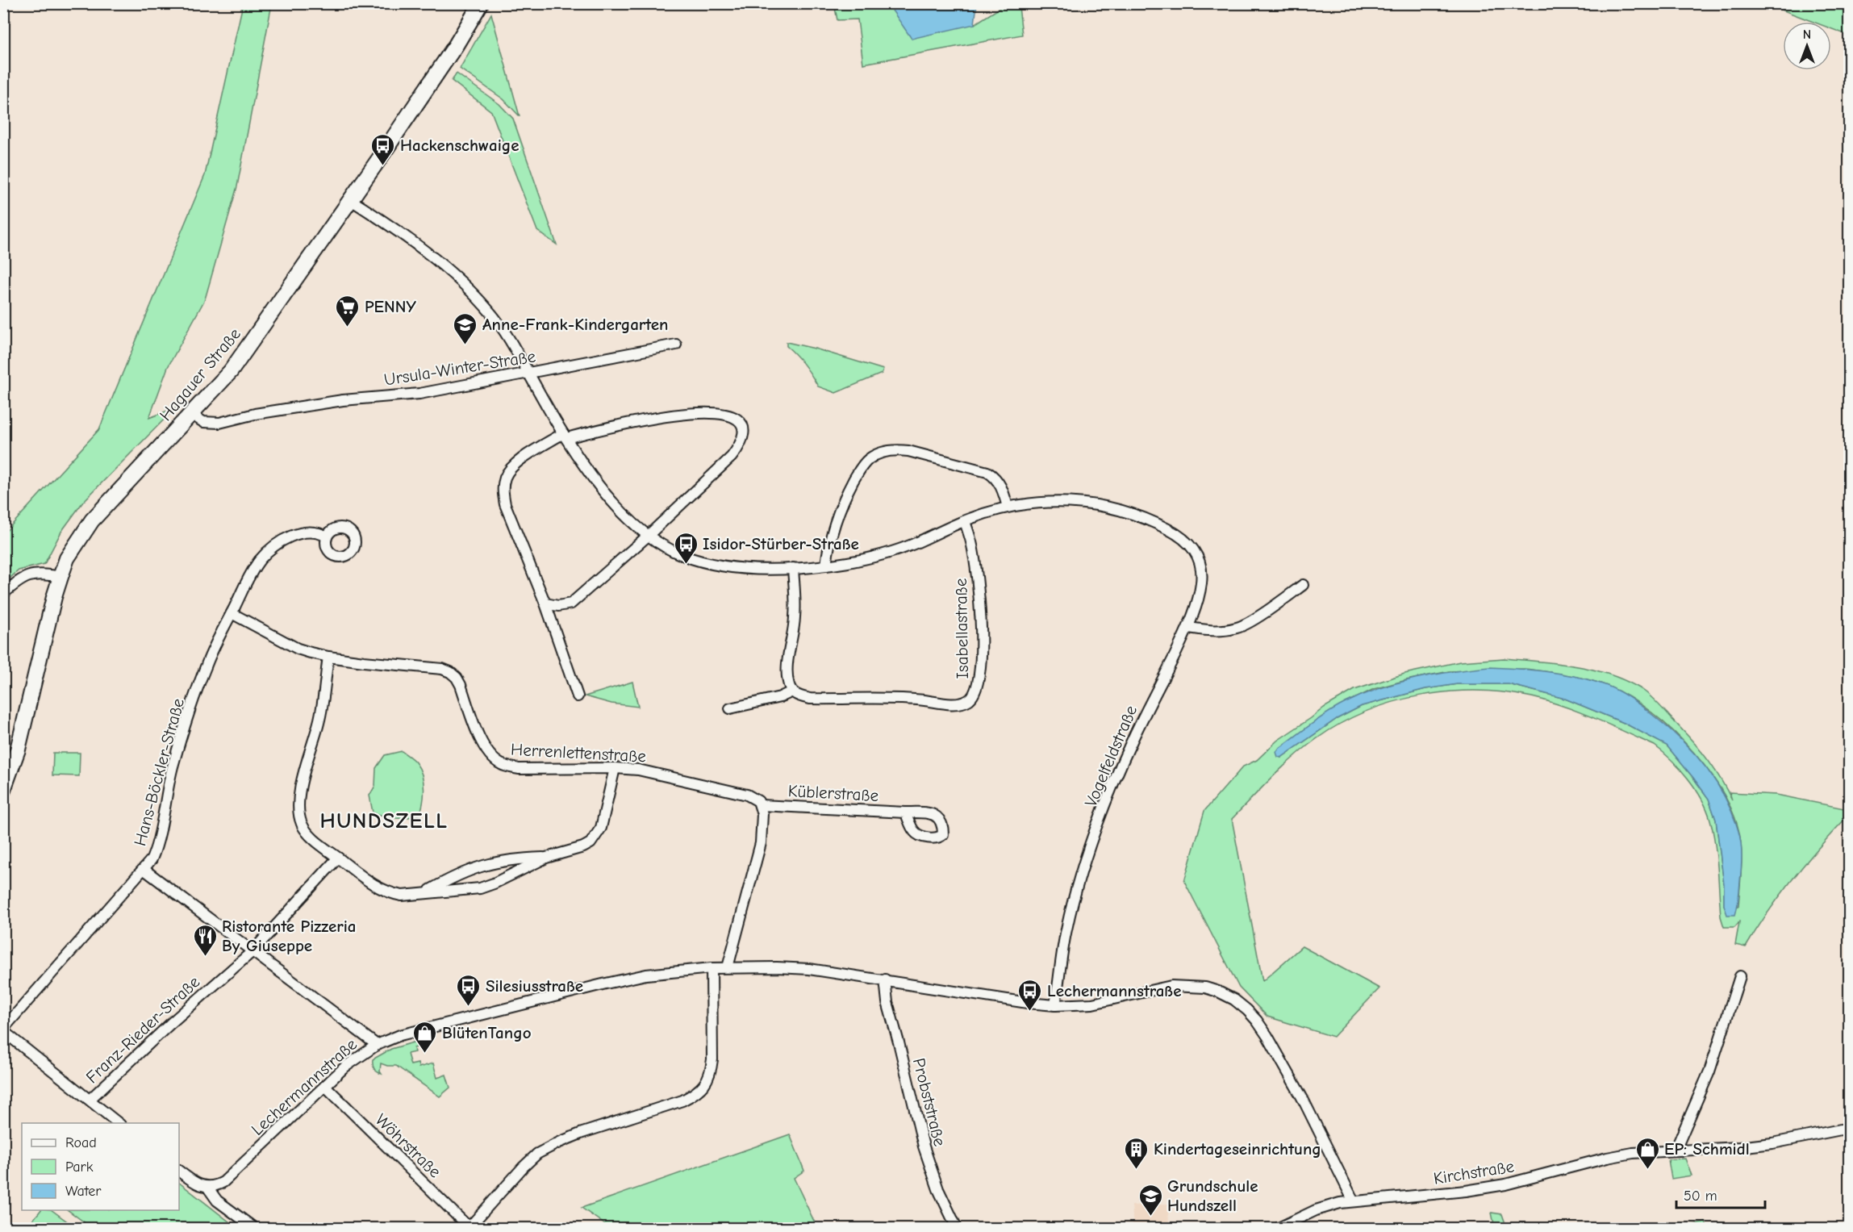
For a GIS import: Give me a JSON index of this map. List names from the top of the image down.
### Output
{
  "streets": {
    "street": [
      "Ursula-Winter-Straße",
      "Hagauer Straße",
      "Isabellastraße",
      "Herrenlettenstraße",
      "Vogelfeldstraße",
      "Hans-Böckler-Straße",
      "Küblerstraße",
      "Franz-Rieder-Straße",
      "Lechermannstraße",
      "Probststraße",
      "Wöhrstraße",
      "Kirchstraße"
    ]
  },
  "crossings": [
    ["Ursula-Winter-Straße", "Hagauer Straße"],
    ["Herrenlettenstraße", "Hans-Böckler-Straße"],
    ["Herrenlettenstraße", "Küblerstraße"],
    ["Vogelfeldstraße", "Lechermannstraße"],
    ["Lechermannstraße", "Probststraße"],
    ["Lechermannstraße", "Wöhrstraße"],
    ["Lechermannstraße", "Kirchstraße"]
  ],
  "districts": ["HUNDSZELL"],
  "places": {
    "bus stop": [
      "Hackenschwaige",
      "Isidor-Stürber-Straße",
      "Silesiusstraße",
      "Lechermannstraße"
    ],
    "supermarket": ["PENNY"],
    "school or university": ["Anne-Frank-Kindergarten", "Grundschule Hundszell"],
    "restaurant": ["Ristorante Pizzeria By Giuseppe"],
    "shop": ["BlütenTango", "EP: Schmidl"],
    "building": ["Kindertageseinrichtung"]
  },
  "legend": ["Road", "Park", "Water"],
  "scale_bar": "50 m",
  "north": "top"
}
